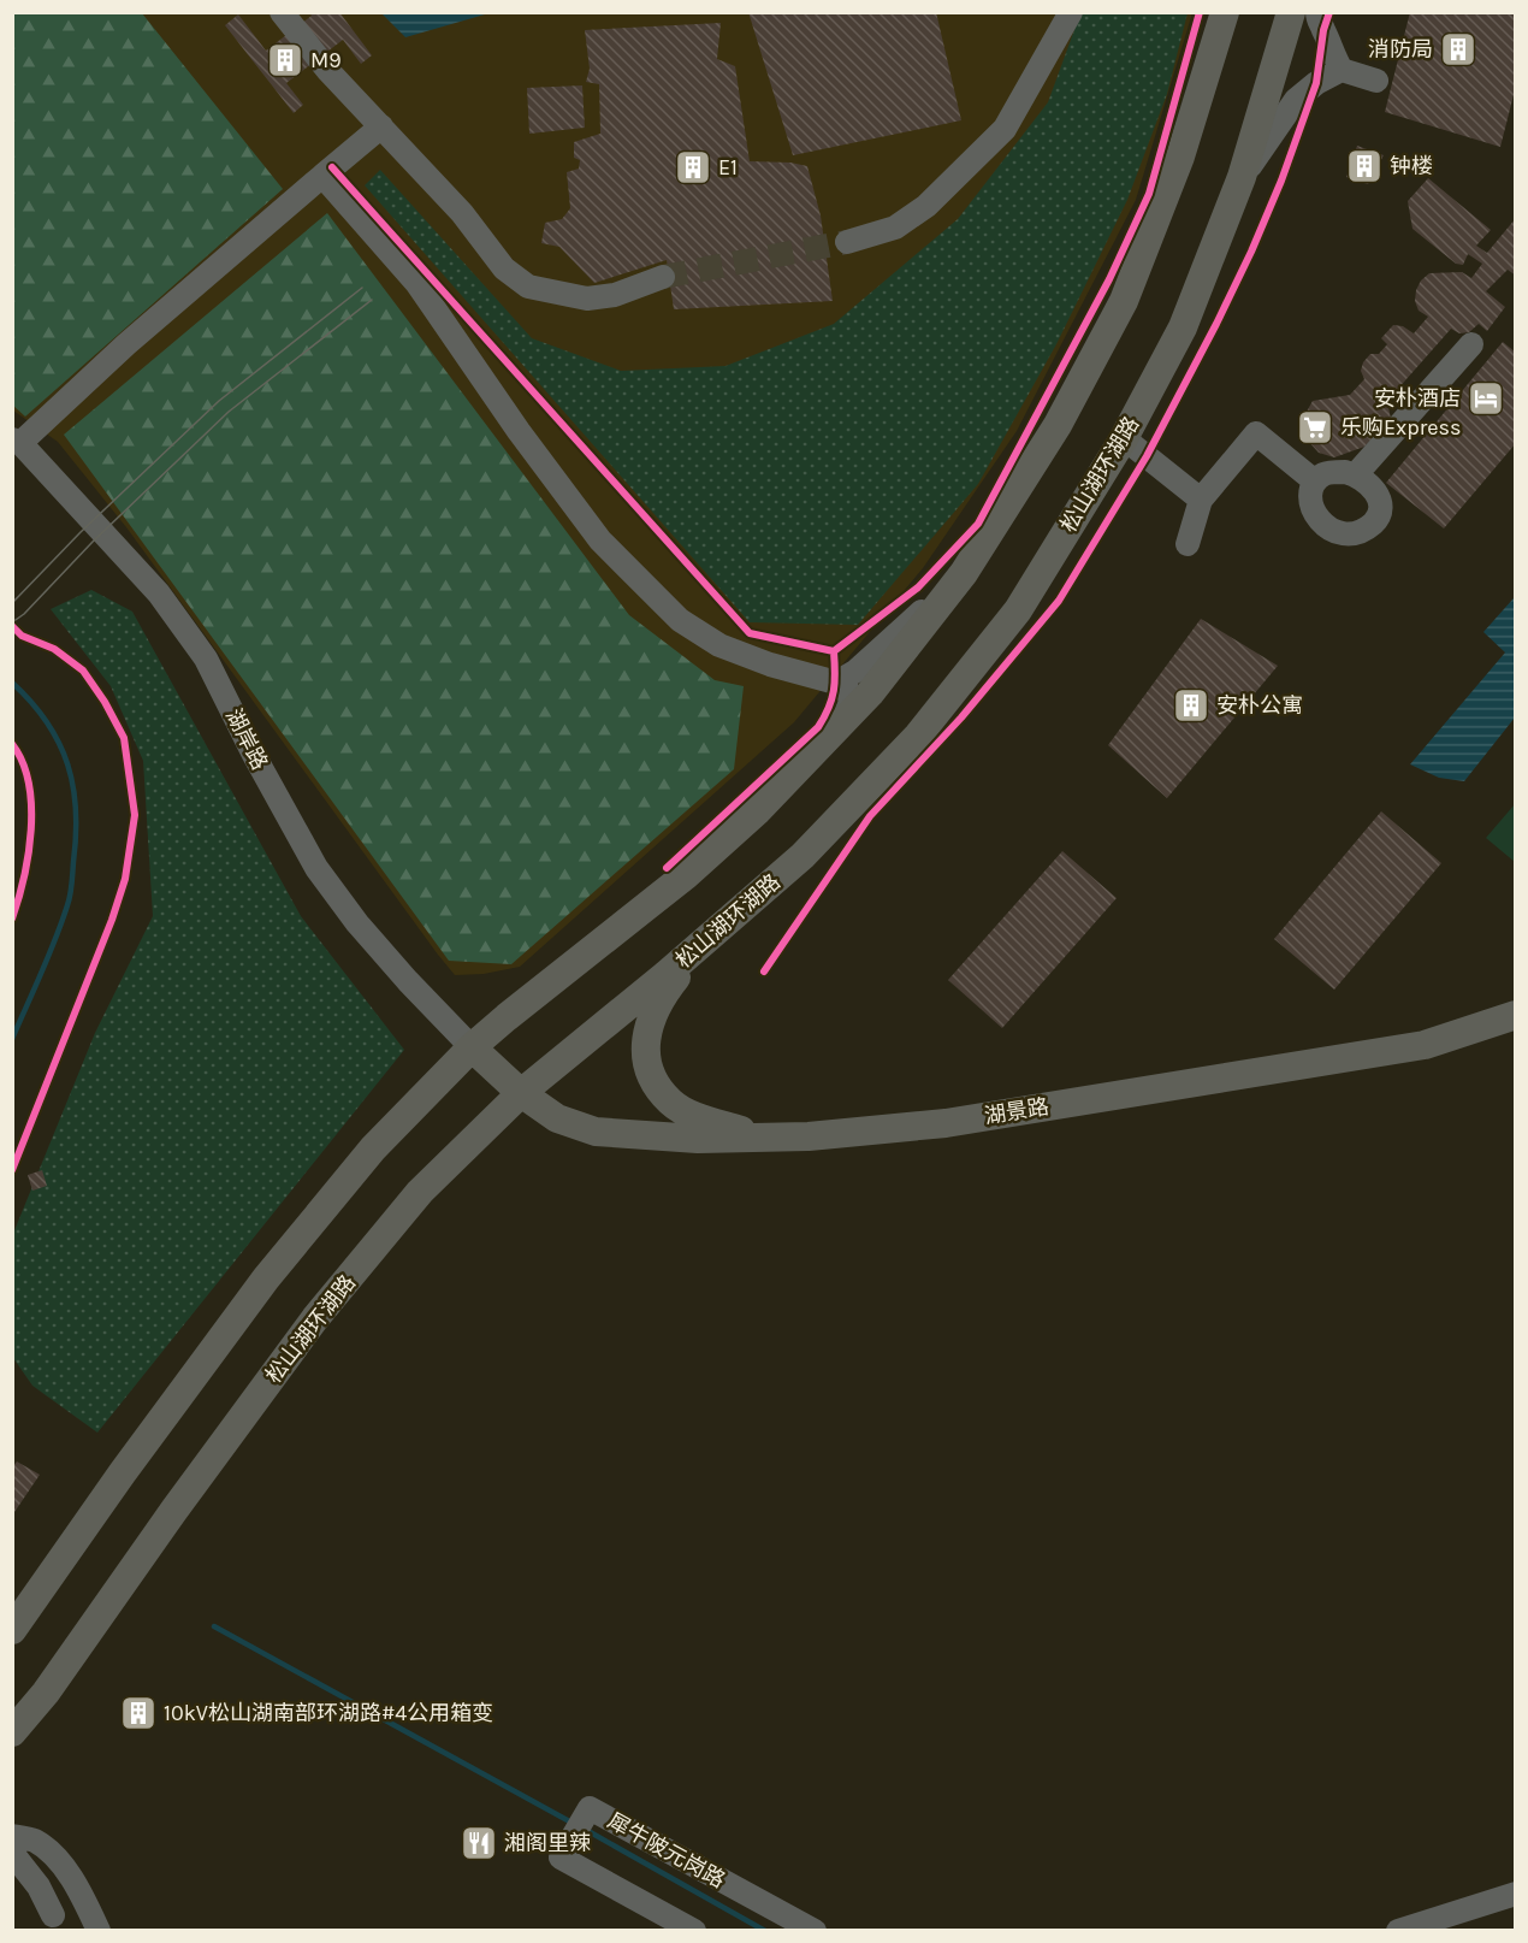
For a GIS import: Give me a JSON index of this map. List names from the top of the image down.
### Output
{
  "streets": {
    "main road": ["松山湖环湖路", "湖景路"],
    "street": ["湖岸路", "犀牛陂元岗路"]
  },
  "crossings": [
    ["松山湖环湖路", "湖景路"],
    ["湖岸路", "湖景路"]
  ],
  "places": {
    "building": [
      "消防局",
      "M9",
      "钟楼",
      "E1",
      "安朴公寓",
      "10kV松山湖南部环湖路#4公用箱变"
    ],
    "hotel": ["安朴酒店"],
    "supermarket": ["乐购Express"],
    "restaurant": ["湘阁里辣"]
  }
}
